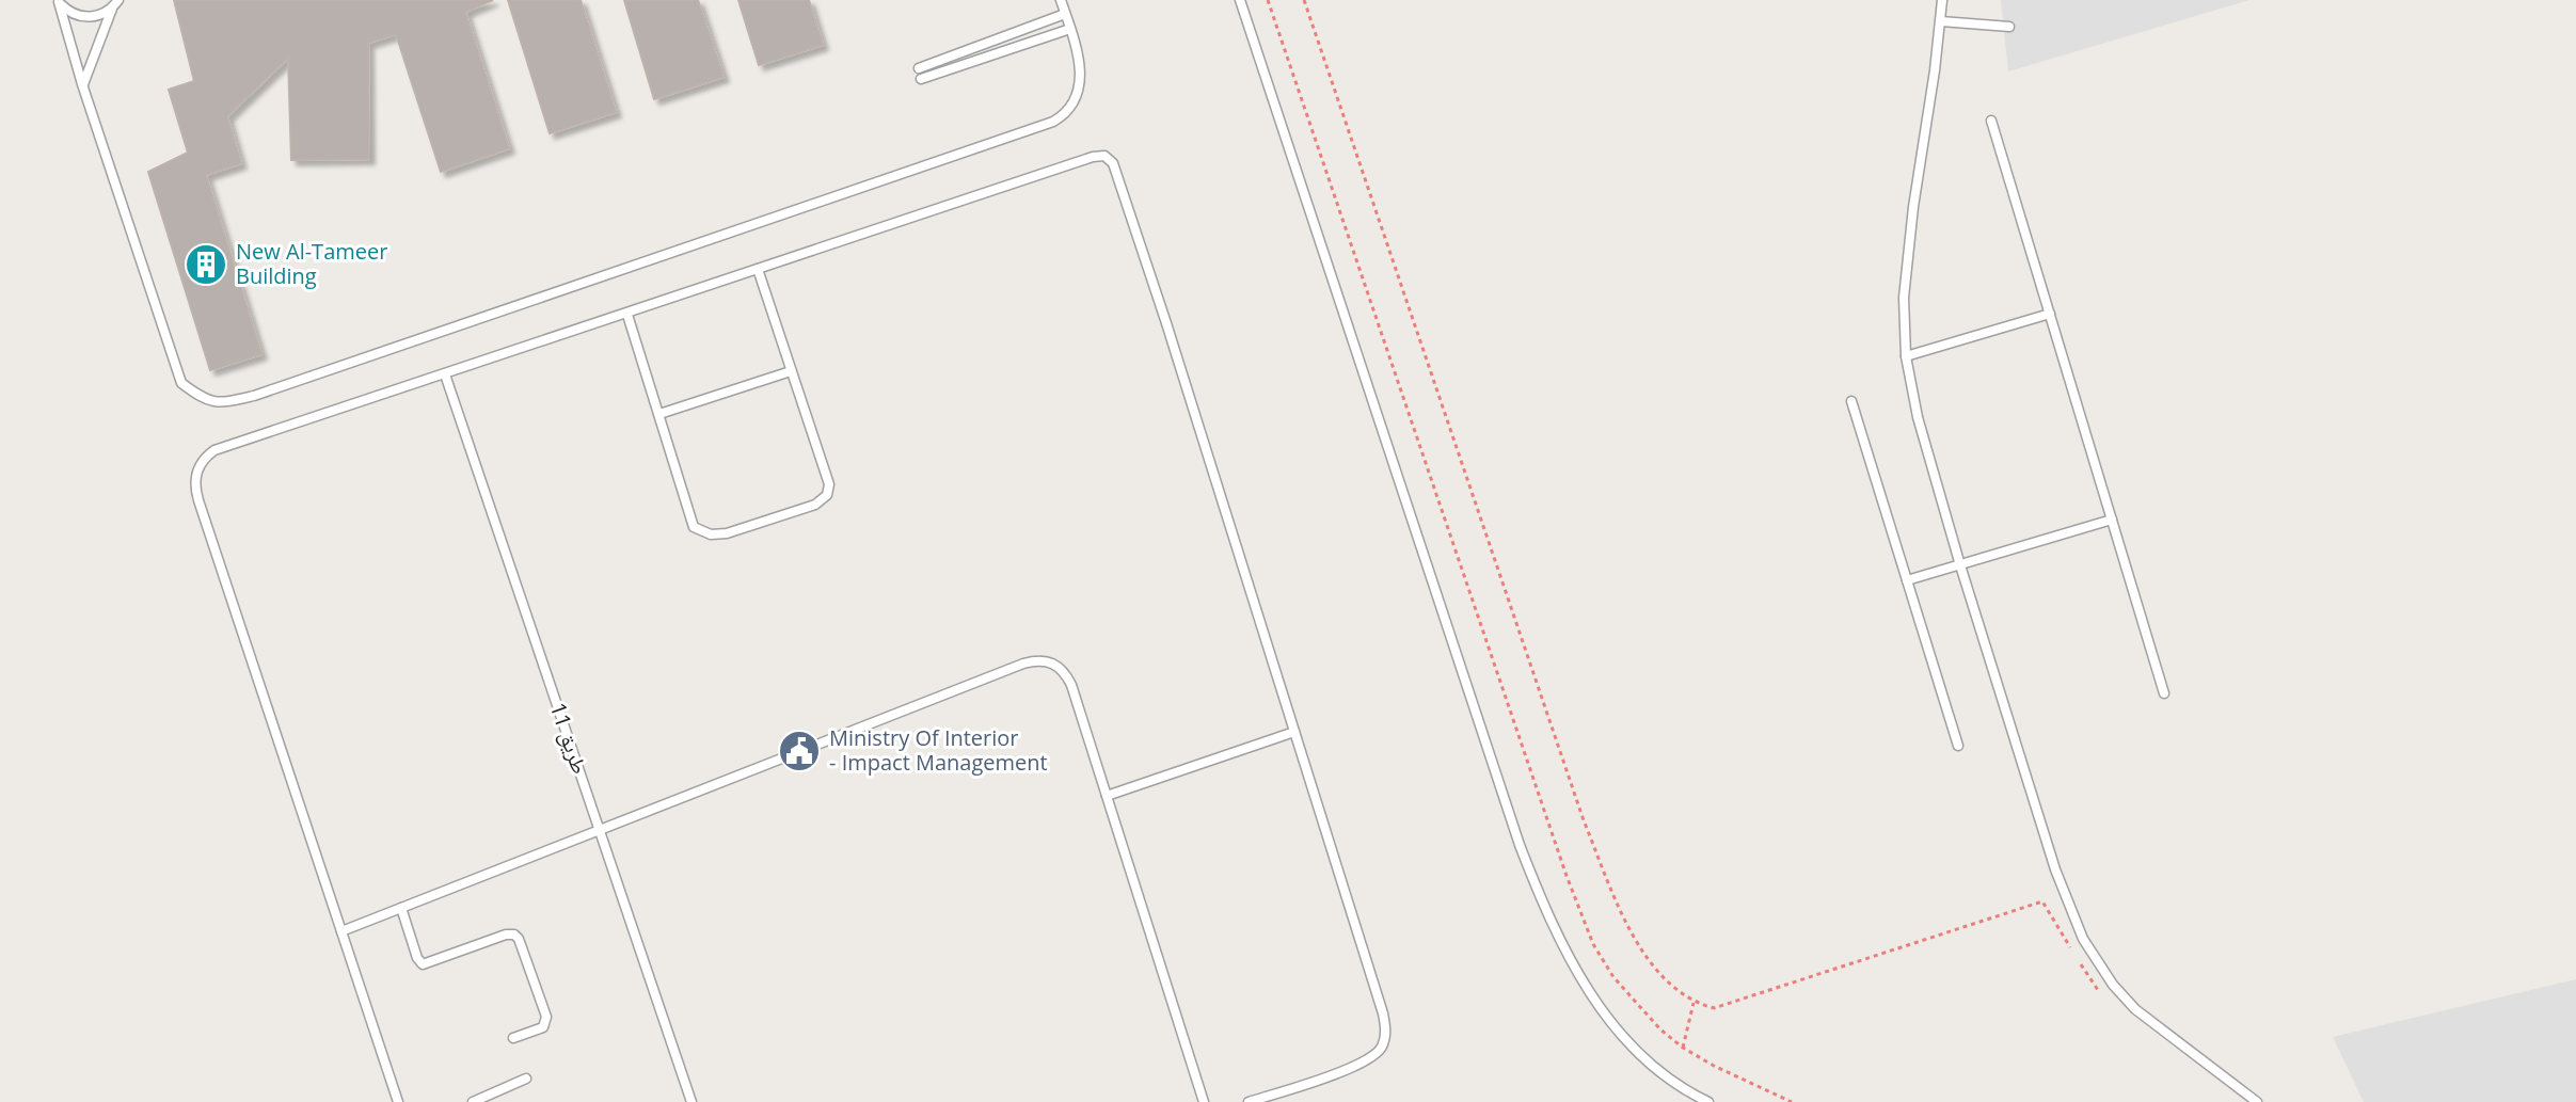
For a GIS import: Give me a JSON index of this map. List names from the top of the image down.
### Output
{
  "streets": {
    "lane": ["طريق 11"]
  },
  "places": {
    "building": ["New Al-Tameer Building"],
    "public building": ["Ministry Of Interior - Impact Management"]
  }
}
